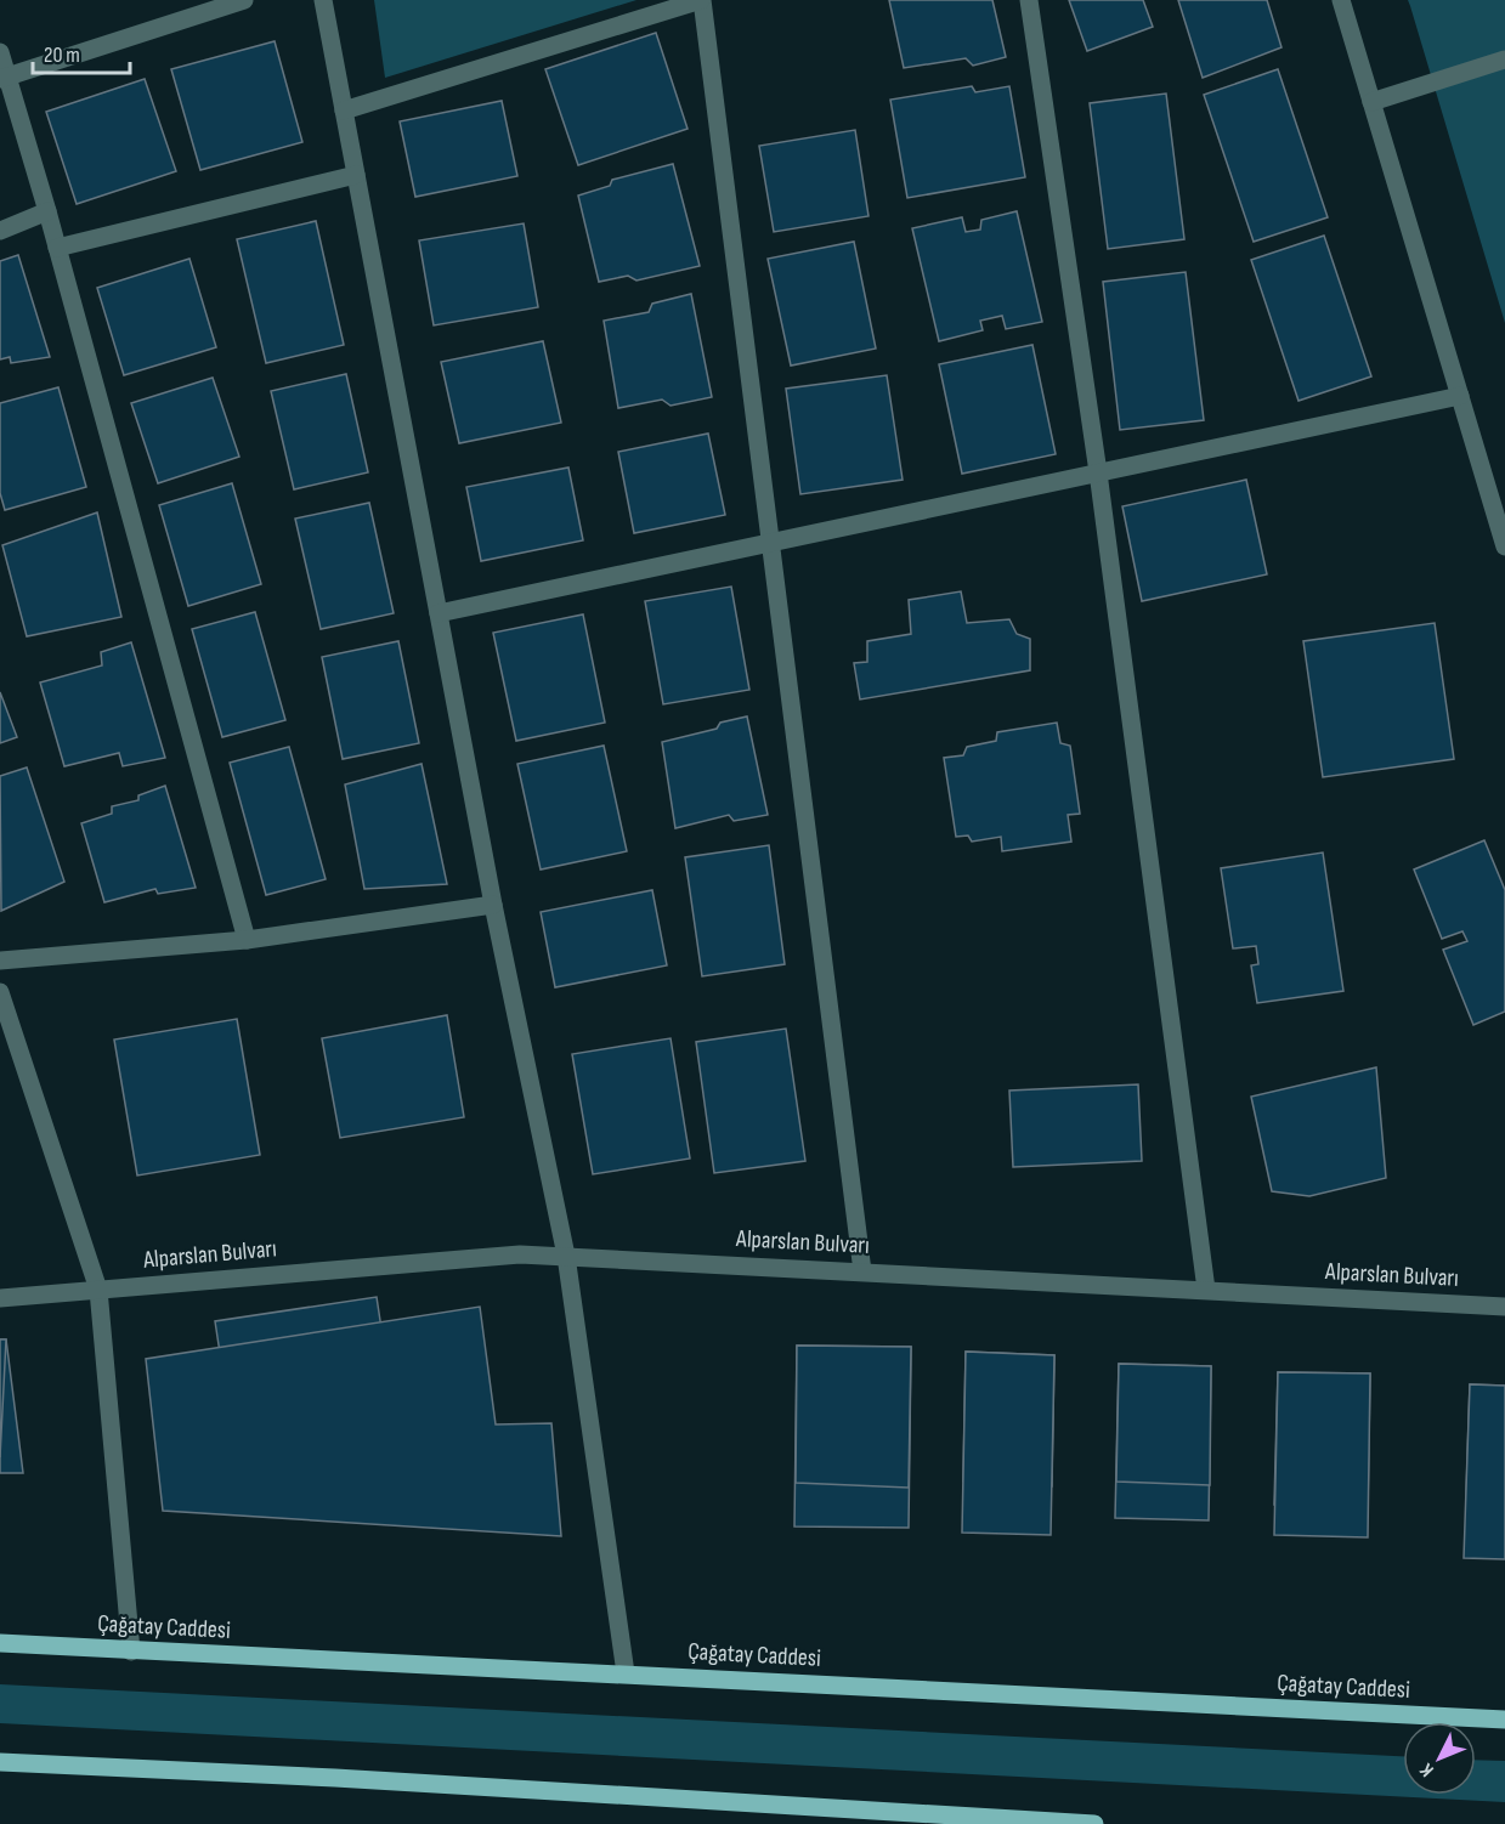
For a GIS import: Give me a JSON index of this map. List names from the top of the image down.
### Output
{
  "streets": {
    "main road": ["Çağatay Caddesi"],
    "street": ["Alparslan Bulvarı"]
  },
  "scale_bar": "20 m",
  "north": "bottom left"
}
